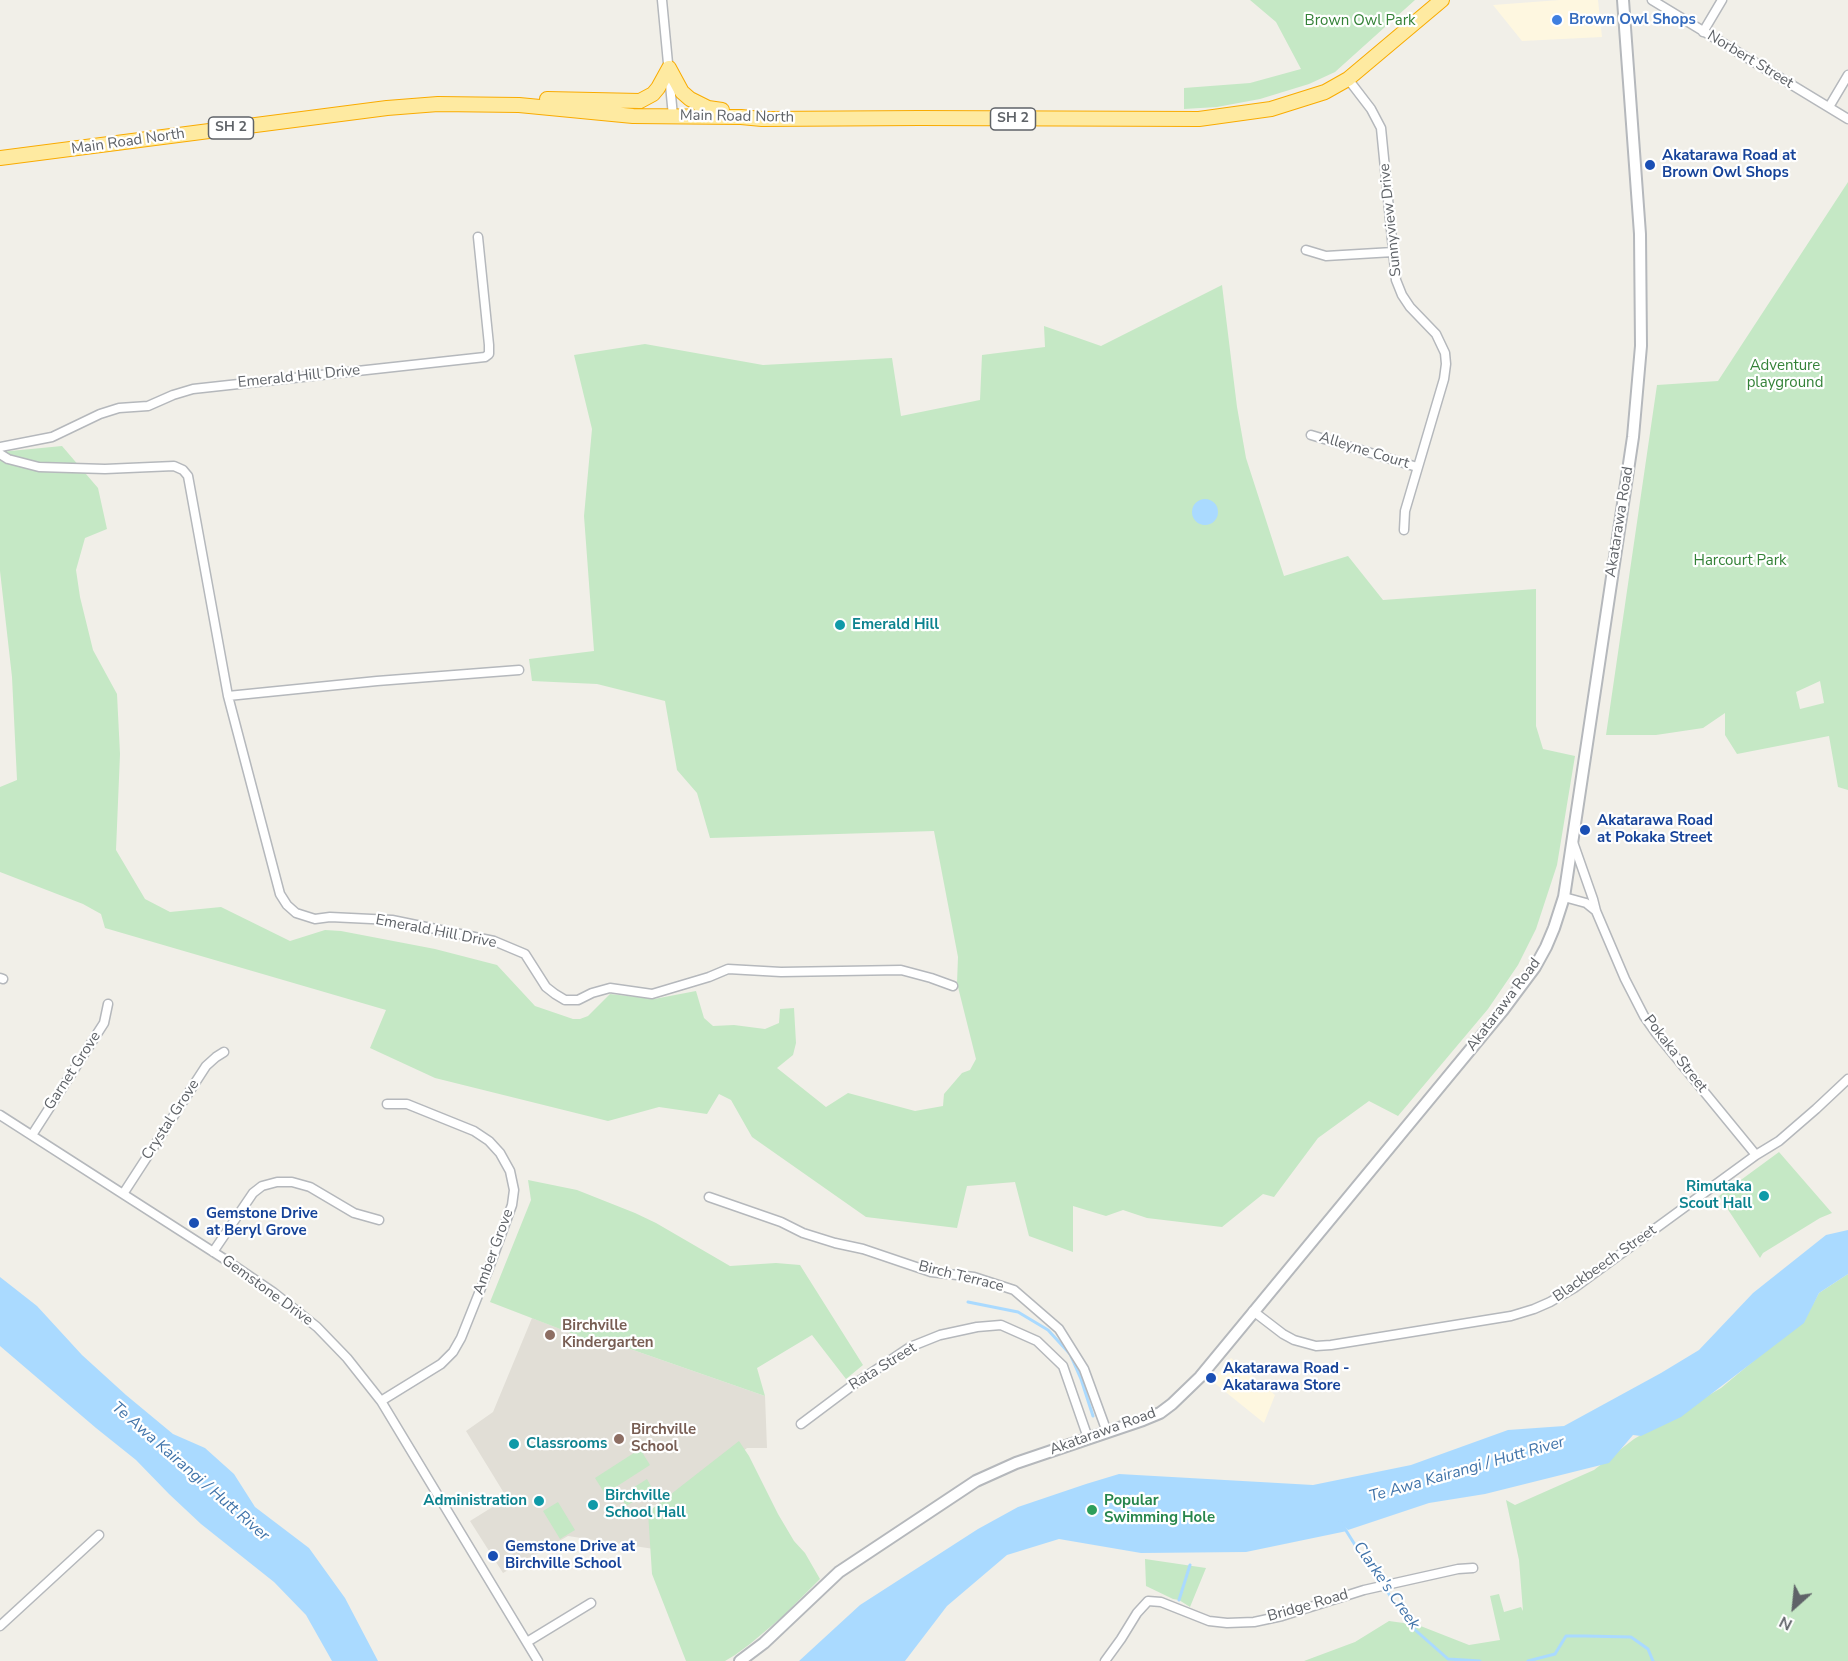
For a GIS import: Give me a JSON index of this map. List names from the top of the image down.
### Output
{
  "streets": {
    "highway": ["Main Road North", "SH 2"],
    "street": [
      "Norbert Street",
      "Sunnyview Drive",
      "Emerald Hill Drive",
      "Alleyne Court",
      "Akatarawa Road",
      "Pokaka Street",
      "Garnet Grove",
      "Crystal Grove",
      "Amber Grove",
      "Blackbeech Street",
      "Birch Terrace",
      "Gemstone Drive",
      "Rata Street",
      "Bridge Road"
    ]
  },
  "crossings": [
    ["Main Road North", "Sunnyview Drive"],
    ["Sunnyview Drive", "Alleyne Court"],
    ["Akatarawa Road", "Pokaka Street"],
    ["Akatarawa Road", "Blackbeech Street"],
    ["Akatarawa Road", "Birch Terrace"],
    ["Akatarawa Road", "Rata Street"],
    ["Pokaka Street", "Blackbeech Street"],
    ["Garnet Grove", "Gemstone Drive"],
    ["Crystal Grove", "Gemstone Drive"],
    ["Amber Grove", "Gemstone Drive"]
  ],
  "water": ["Te Awa Kairangi / Hutt River", "Clarke's Creek"],
  "parks": ["Brown Owl Park", "Adventure playground", "Harcourt Park"],
  "places": [
    "Brown Owl Shops",
    "Akatarawa Road at Brown Owl Shops",
    "Emerald Hill",
    "Akatarawa Road at Pokaka Street",
    "Rimutaka Scout Hall",
    "Gemstone Drive at Beryl Grove",
    "Birchville Kindergarten",
    "Akatarawa Road - Akatarawa Store",
    "Birchville School",
    "Classrooms",
    "Administration",
    "Birchville School Hall",
    "Popular Swimming Hole",
    "Gemstone Drive at Birchville School"
  ],
  "north": "bottom left"
}
